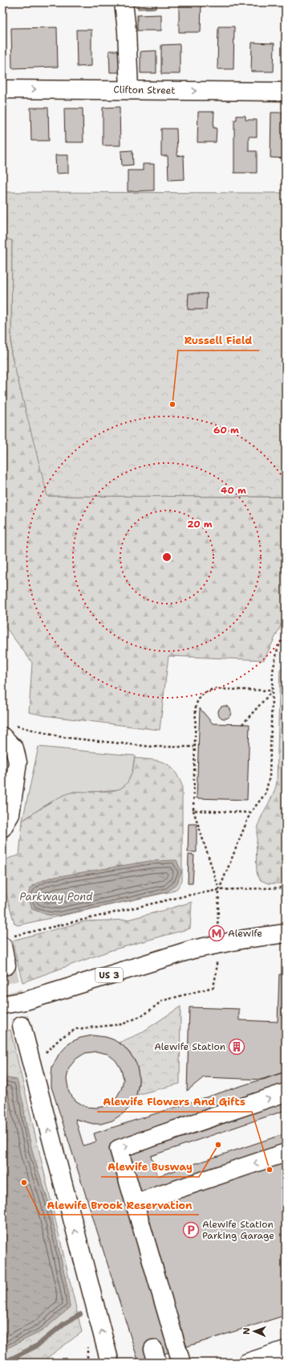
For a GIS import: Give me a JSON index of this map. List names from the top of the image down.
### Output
{
  "streets": {
    "main road": ["Clifton Street", "US 3"]
  },
  "one_way": ["Clifton Street"],
  "water": ["Parkway Pond"],
  "places": {
    "other": [
      "Russell Field",
      "Alewife Busway",
      "Alewife Flowers And Gifts",
      "Alewife Brook Reservation"
    ],
    "metro station": ["Alewife"],
    "building": ["Alewife Station"],
    "parking": ["Alewife Station Parking Garage"]
  },
  "north": "left",
  "rings": ["60 m", "40 m", "20 m"]
}
